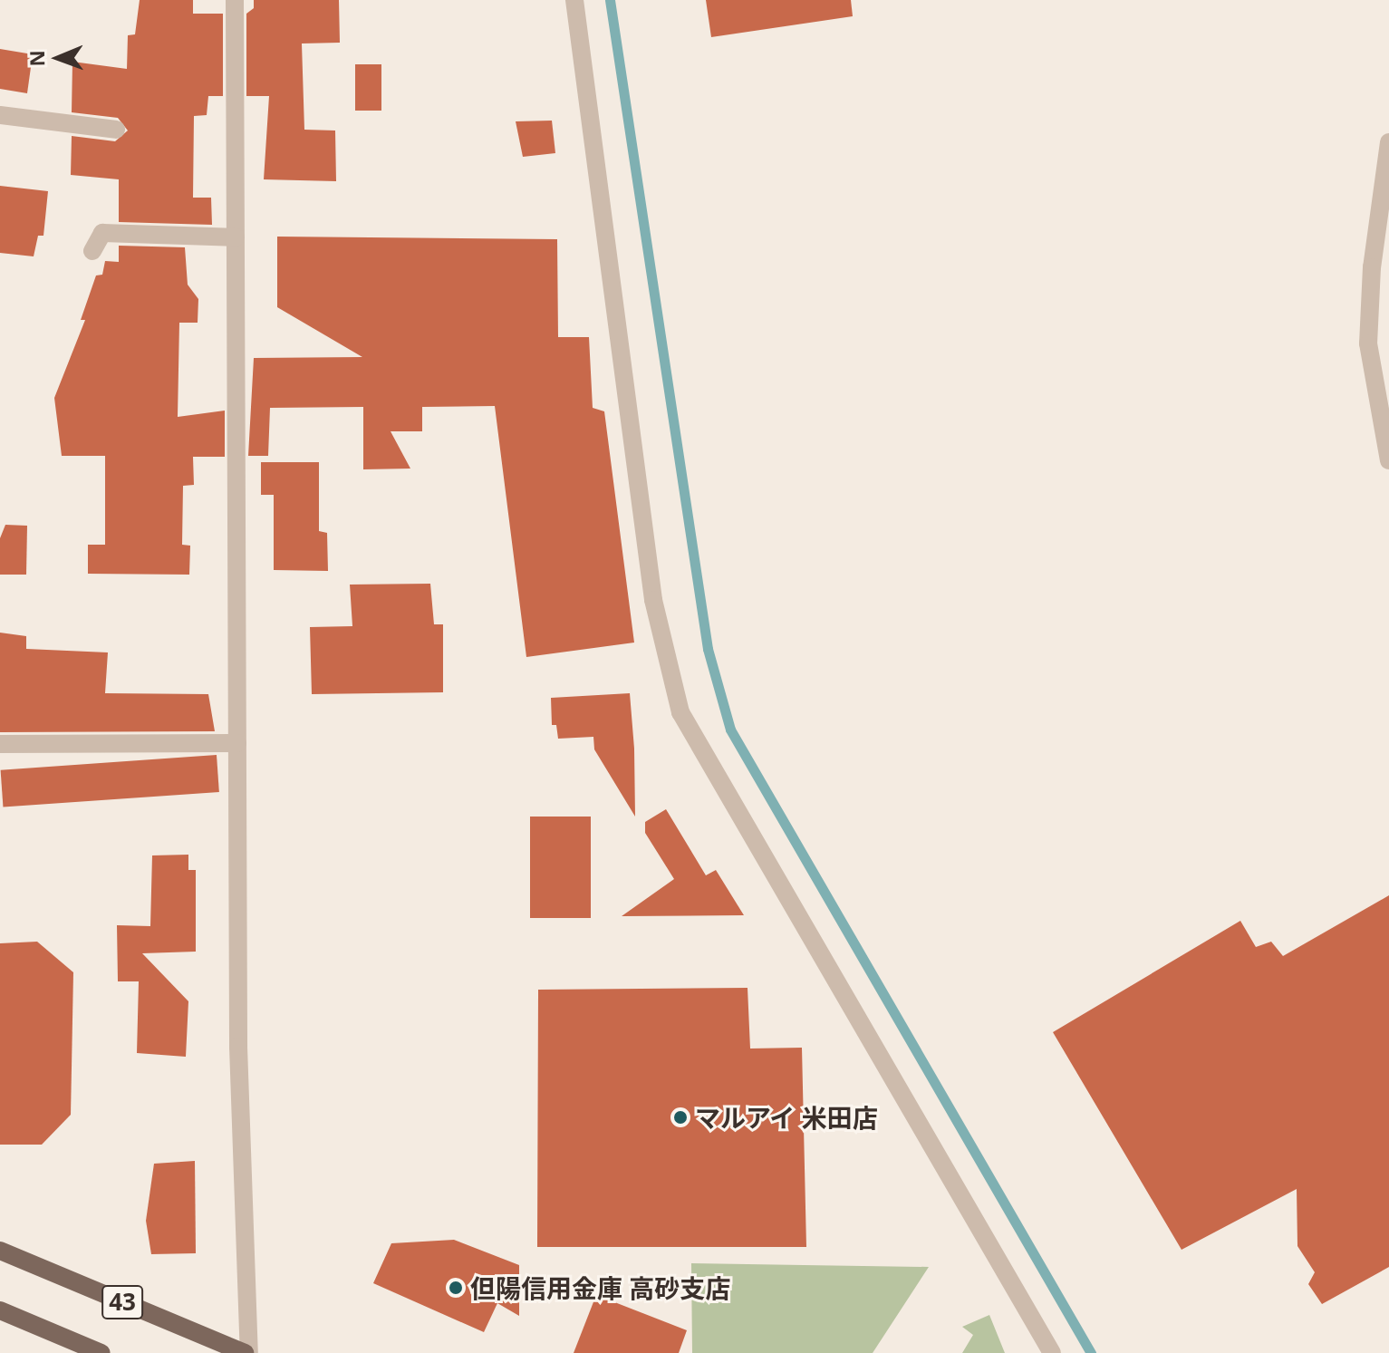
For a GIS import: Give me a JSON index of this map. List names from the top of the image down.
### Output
{
  "streets": {
    "main road": ["43"]
  },
  "places": ["マルアイ 米田店", "但陽信用金庫 高砂支店"],
  "north": "left"
}
